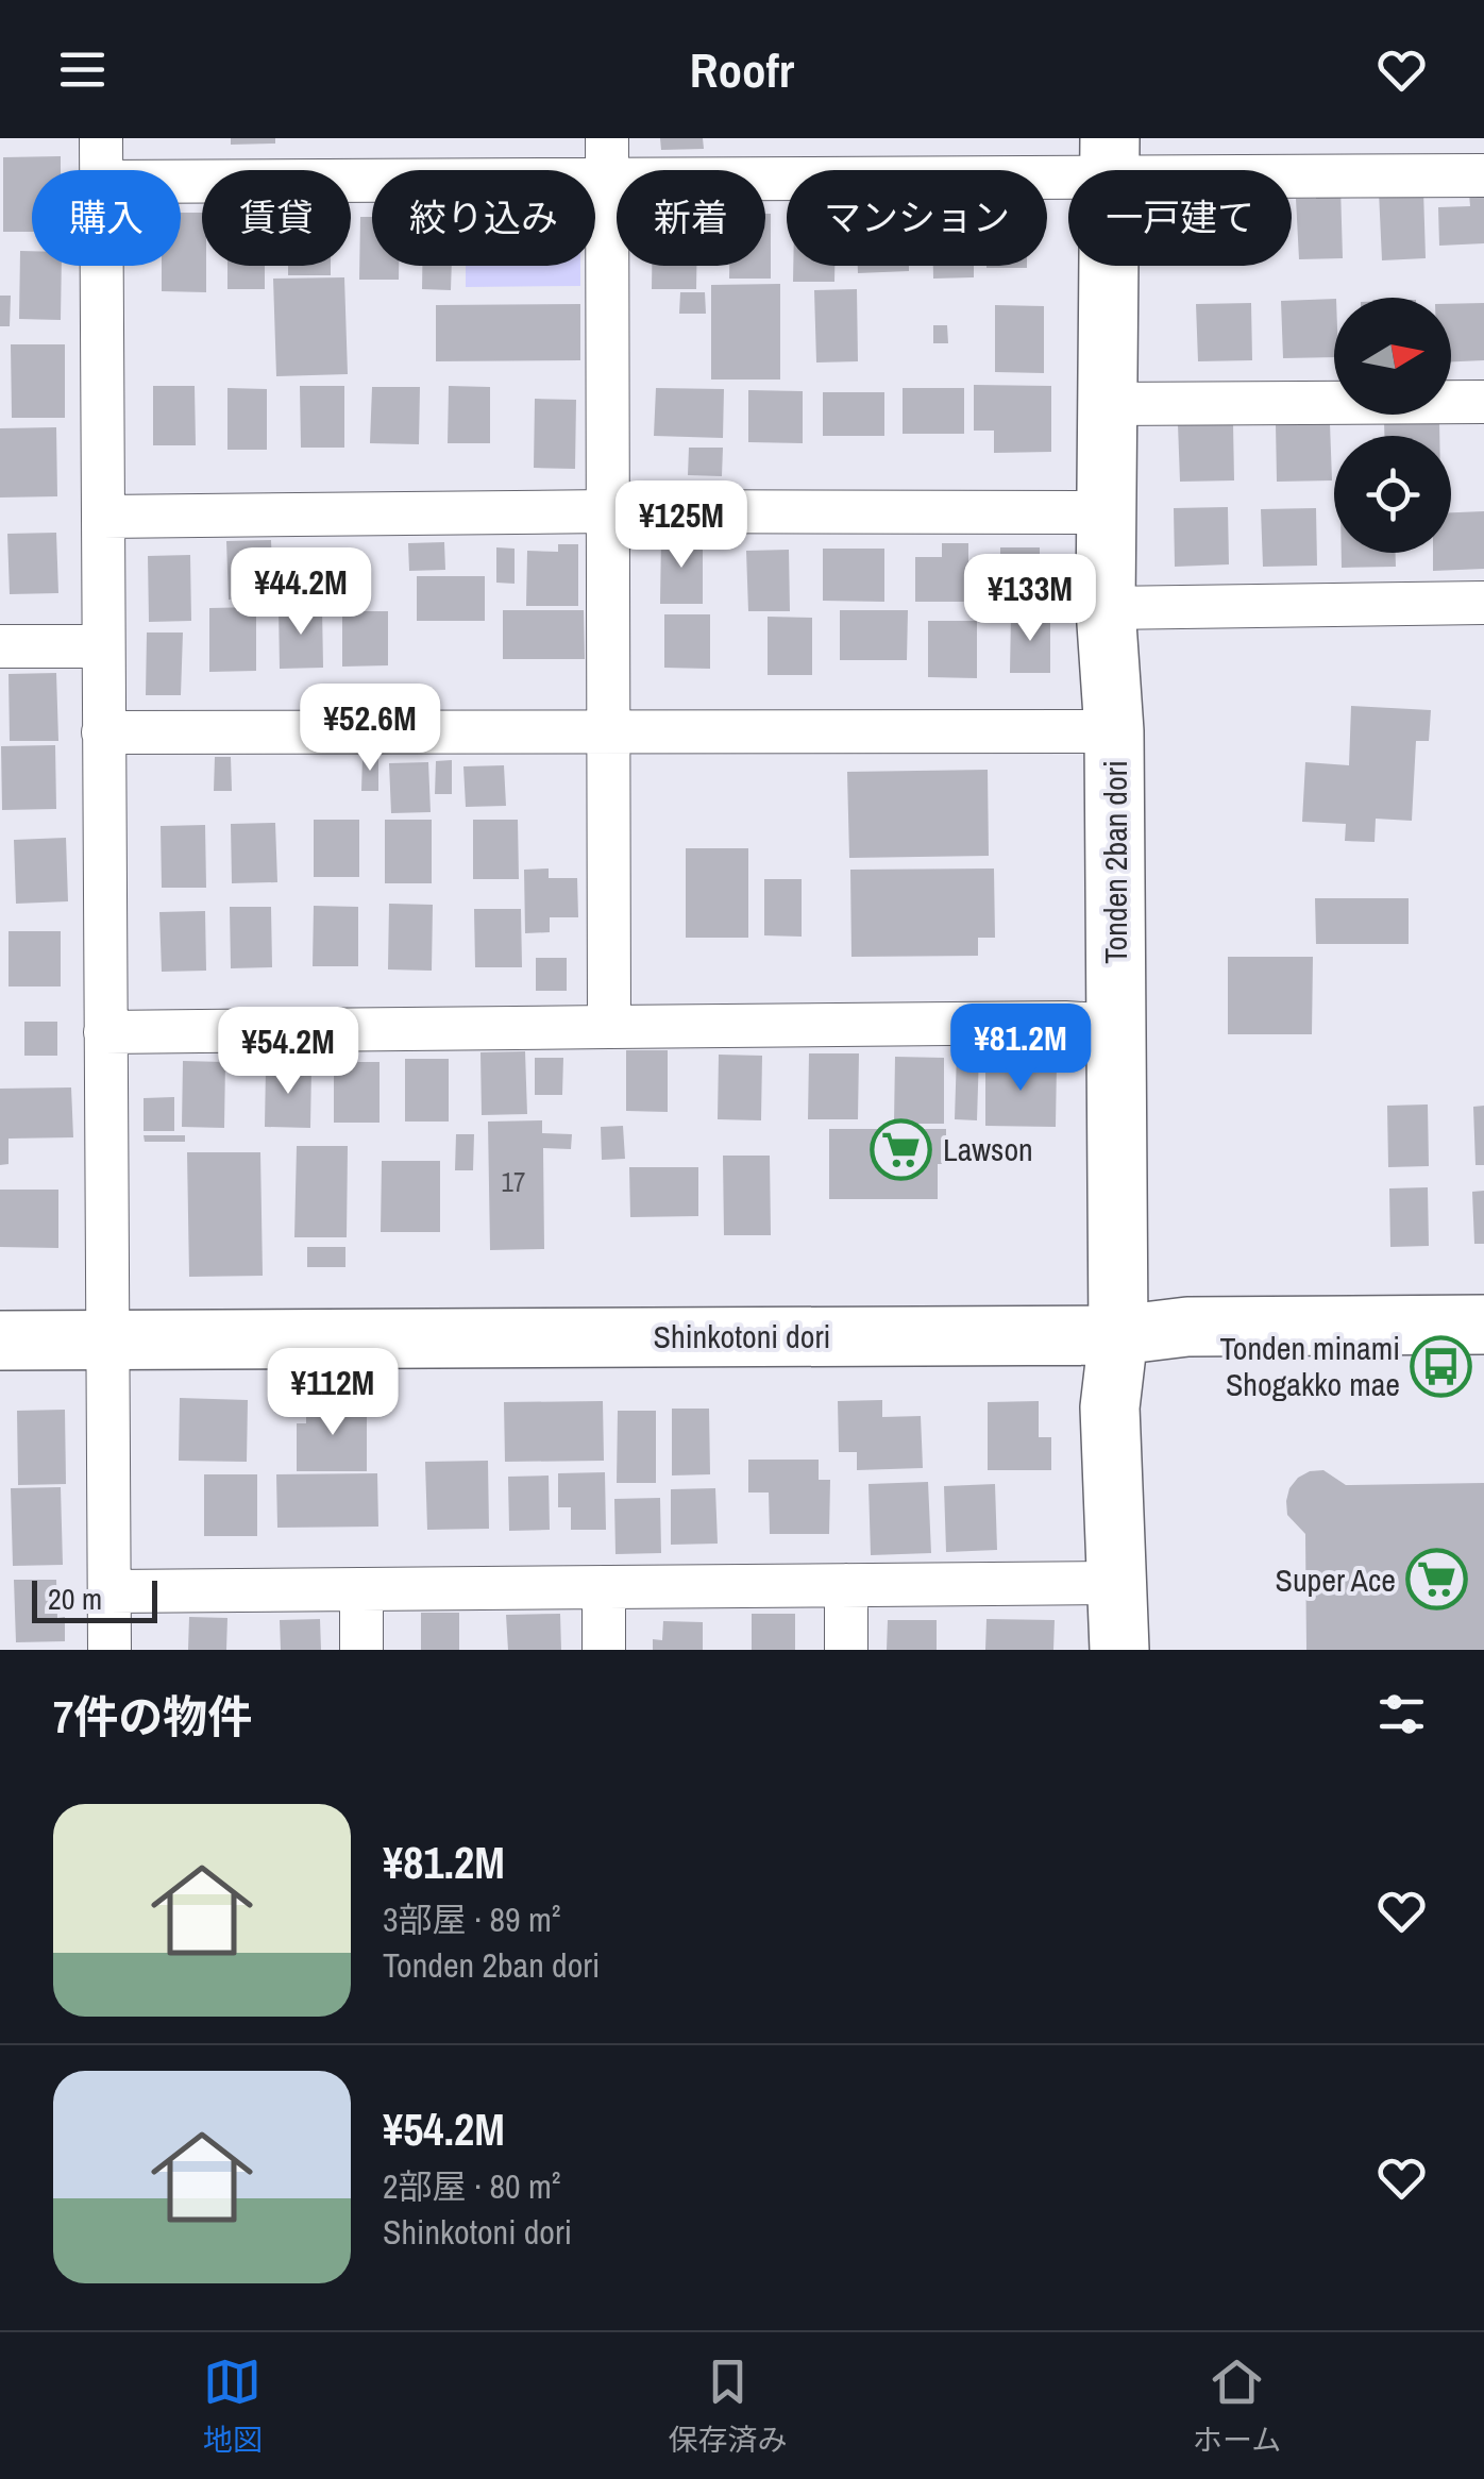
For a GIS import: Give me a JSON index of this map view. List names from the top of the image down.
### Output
{
  "streets": {
    "street": ["Tonden 2ban dori", "Shinkotoni dori"]
  },
  "crossings": [
    ["Tonden 2ban dori", "Shinkotoni dori"]
  ],
  "places": {
    "supermarket": ["Lawson", "Super Ace"],
    "bus stop": ["Tonden minami Shogakko mae"]
  },
  "house_numbers": ["17"],
  "scale_bar": "20 m",
  "north": "right",
  "page": {
    "header": "Roofr",
    "chip": [
      "購入",
      "賃貸",
      "絞り込み",
      "新着",
      "マンション",
      "一戸建て"
    ],
    "price": [
      "¥125M",
      "¥44.2M",
      "¥133M",
      "¥52.6M",
      "¥81.2M",
      "¥54.2M",
      "¥112M"
    ],
    "scale": "20 m",
    "heading": "7件の物件",
    "list": [
      {
        "name": "¥81.2M",
        "note": "3部屋 · 89 m² · Tonden 2ban dori"
      },
      {
        "name": "¥54.2M",
        "note": "2部屋 · 80 m² · Shinkotoni dori"
      }
    ],
    "tabs": ["地図", "保存済み", "ホーム"]
  }
}
